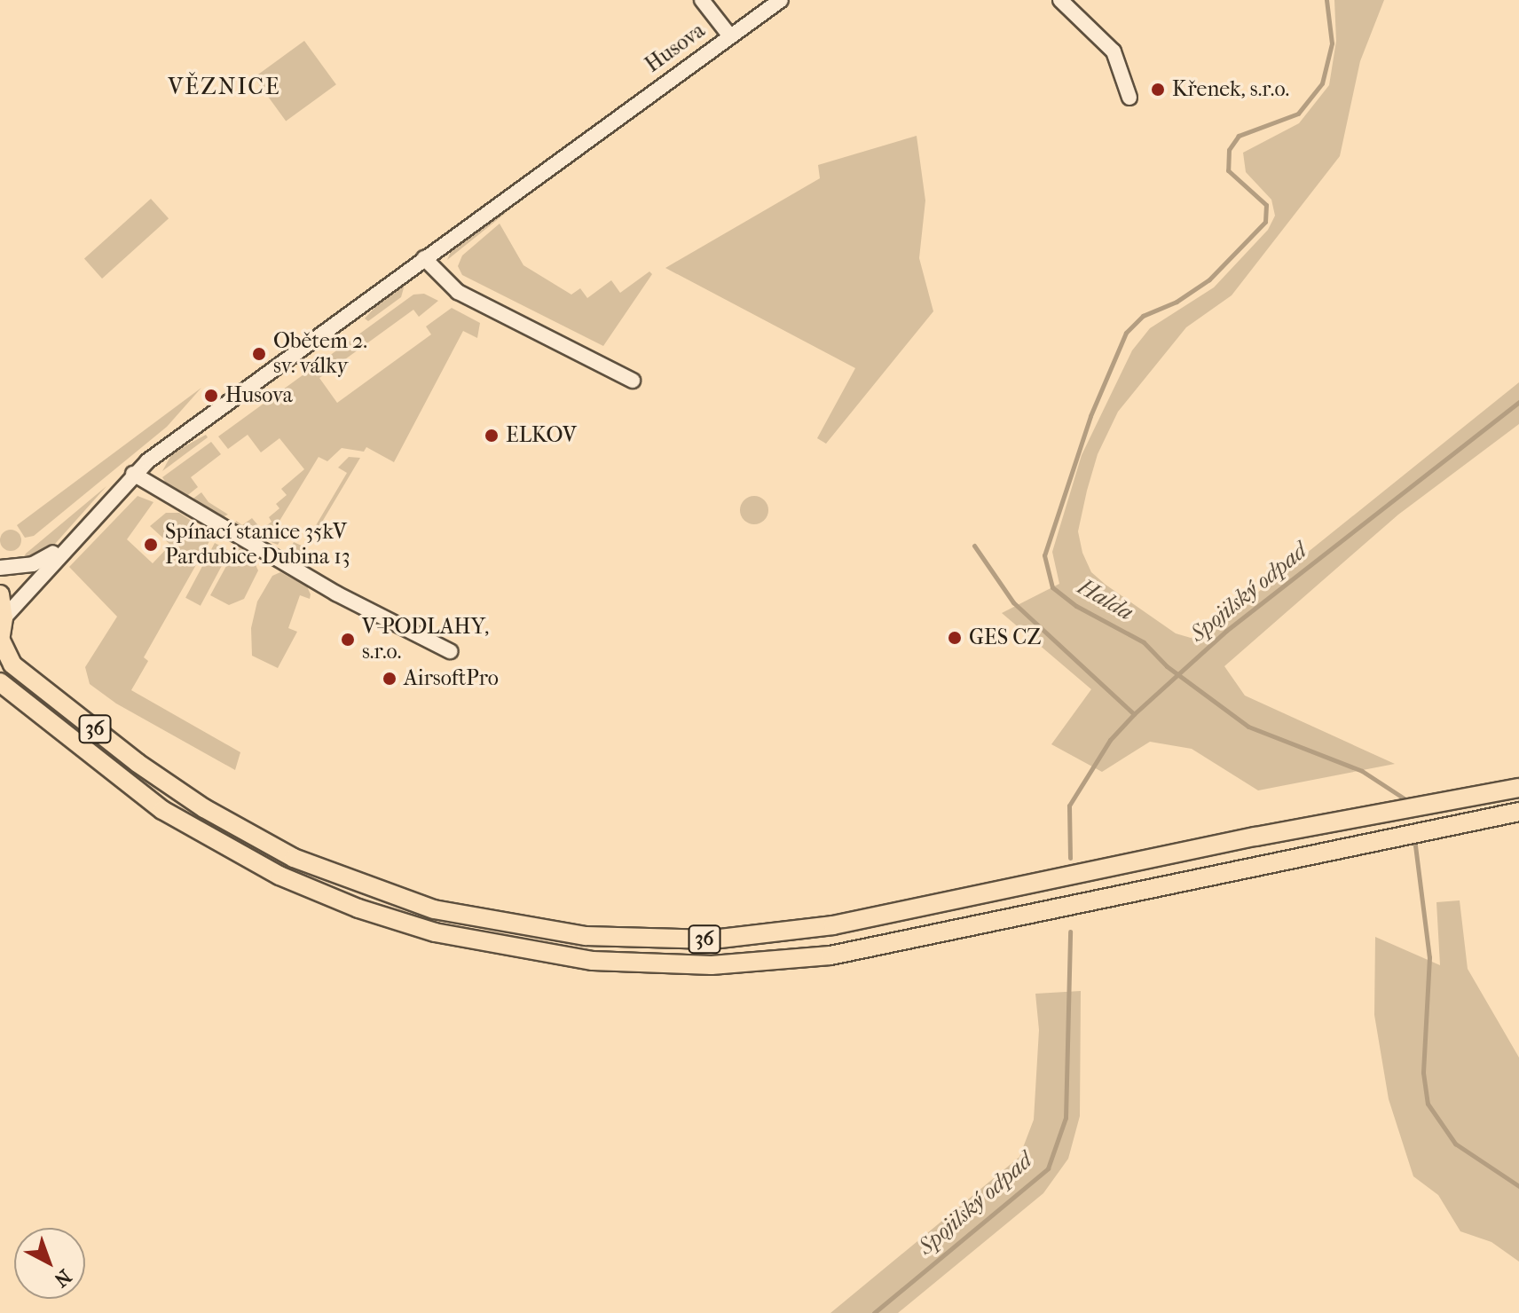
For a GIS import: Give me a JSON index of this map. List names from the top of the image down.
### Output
{
  "streets": {
    "main road": ["36"],
    "street": ["Husova"]
  },
  "crossings": [
    ["Husova", "36"]
  ],
  "districts": ["VĚZNICE"],
  "water": ["Spojilský odpad", "Halda"],
  "places": [
    "Křenek, s.r.o.",
    "Obětem 2. sv. války",
    "Husova",
    "ELKOV",
    "Spínací stanice 35kV Pardubice Dubina 13",
    "GES CZ",
    "V-PODLAHY, s.r.o.",
    "AirsoftPro"
  ],
  "north": "bottom right"
}
